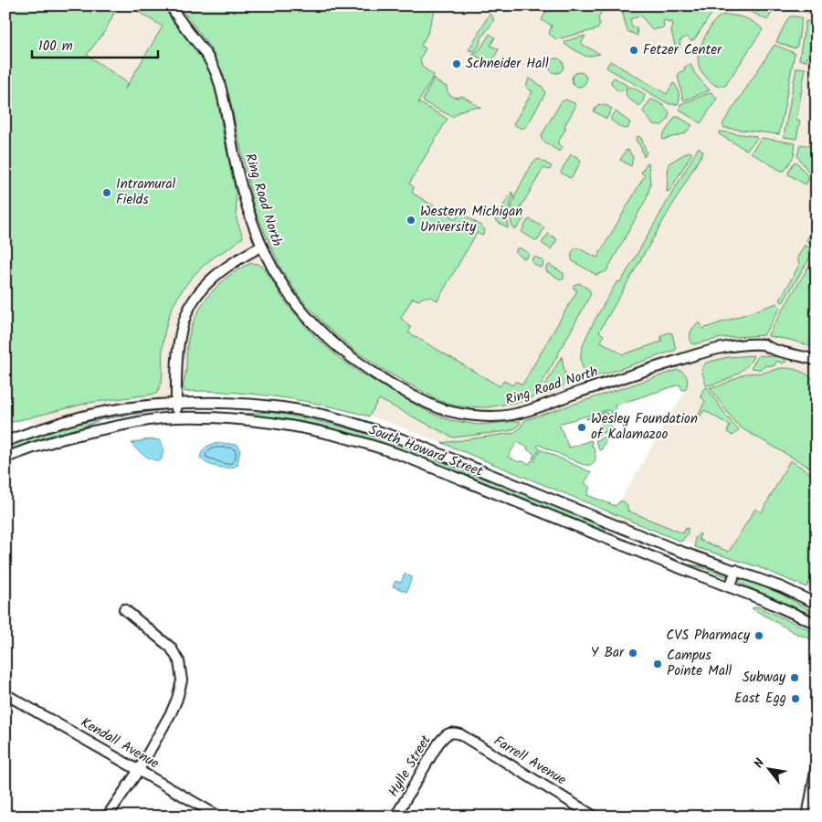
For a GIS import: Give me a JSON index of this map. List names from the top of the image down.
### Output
{
  "streets": {
    "street": [
      "Ring Road North",
      "South Howard Street",
      "Kendall Avenue",
      "Farrell Avenue",
      "Hylle Street"
    ]
  },
  "crossings": [
    ["Farrell Avenue", "Hylle Street"]
  ],
  "places": [
    "Fetzer Center",
    "Schneider Hall",
    "Intramural Fields",
    "Western Michigan University",
    "Wesley Foundation of Kalamazoo",
    "CVS Pharmacy",
    "Y Bar",
    "Campus Pointe Mall",
    "Subway",
    "East Egg"
  ],
  "scale_bar": "100 m",
  "north": "top left"
}
